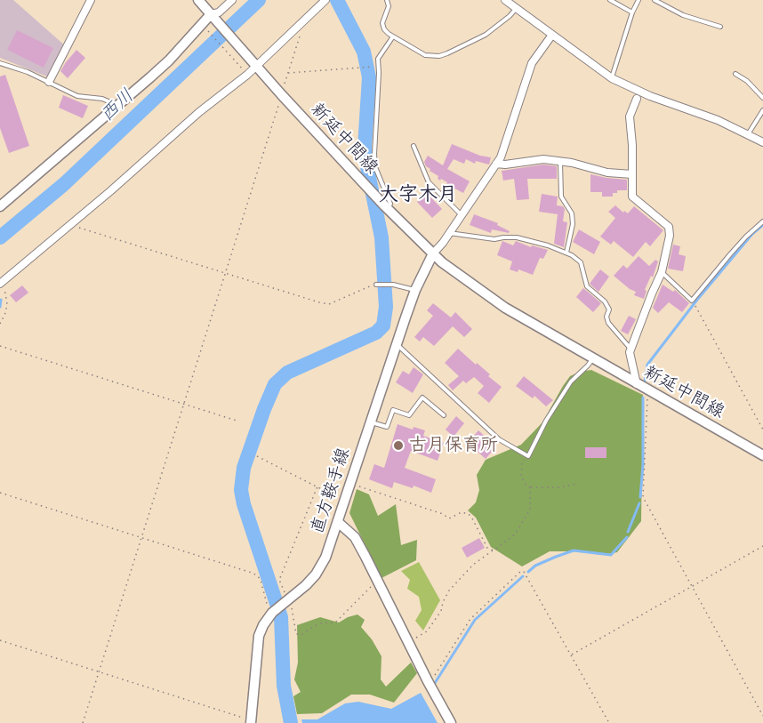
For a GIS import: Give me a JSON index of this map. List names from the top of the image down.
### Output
{
  "streets": {
    "main road": ["新延中間線", "直方鞍手線"]
  },
  "crossings": [
    ["新延中間線", "直方鞍手線"]
  ],
  "districts": ["大字木月"],
  "water": ["西川"],
  "places": ["古月保育所"]
}
